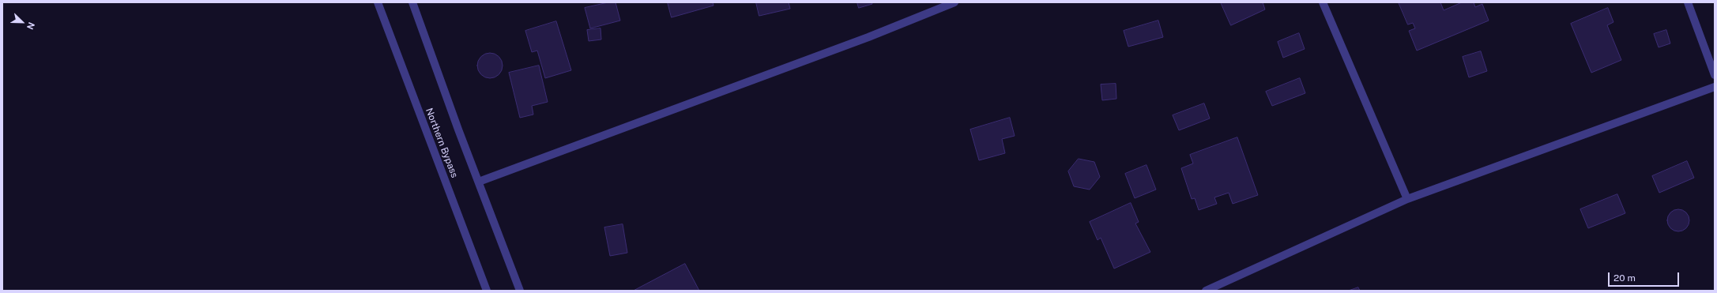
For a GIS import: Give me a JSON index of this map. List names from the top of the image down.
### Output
{
  "streets": {
    "street": ["Northern Bypass"]
  },
  "scale_bar": "20 m",
  "north": "bottom right"
}
